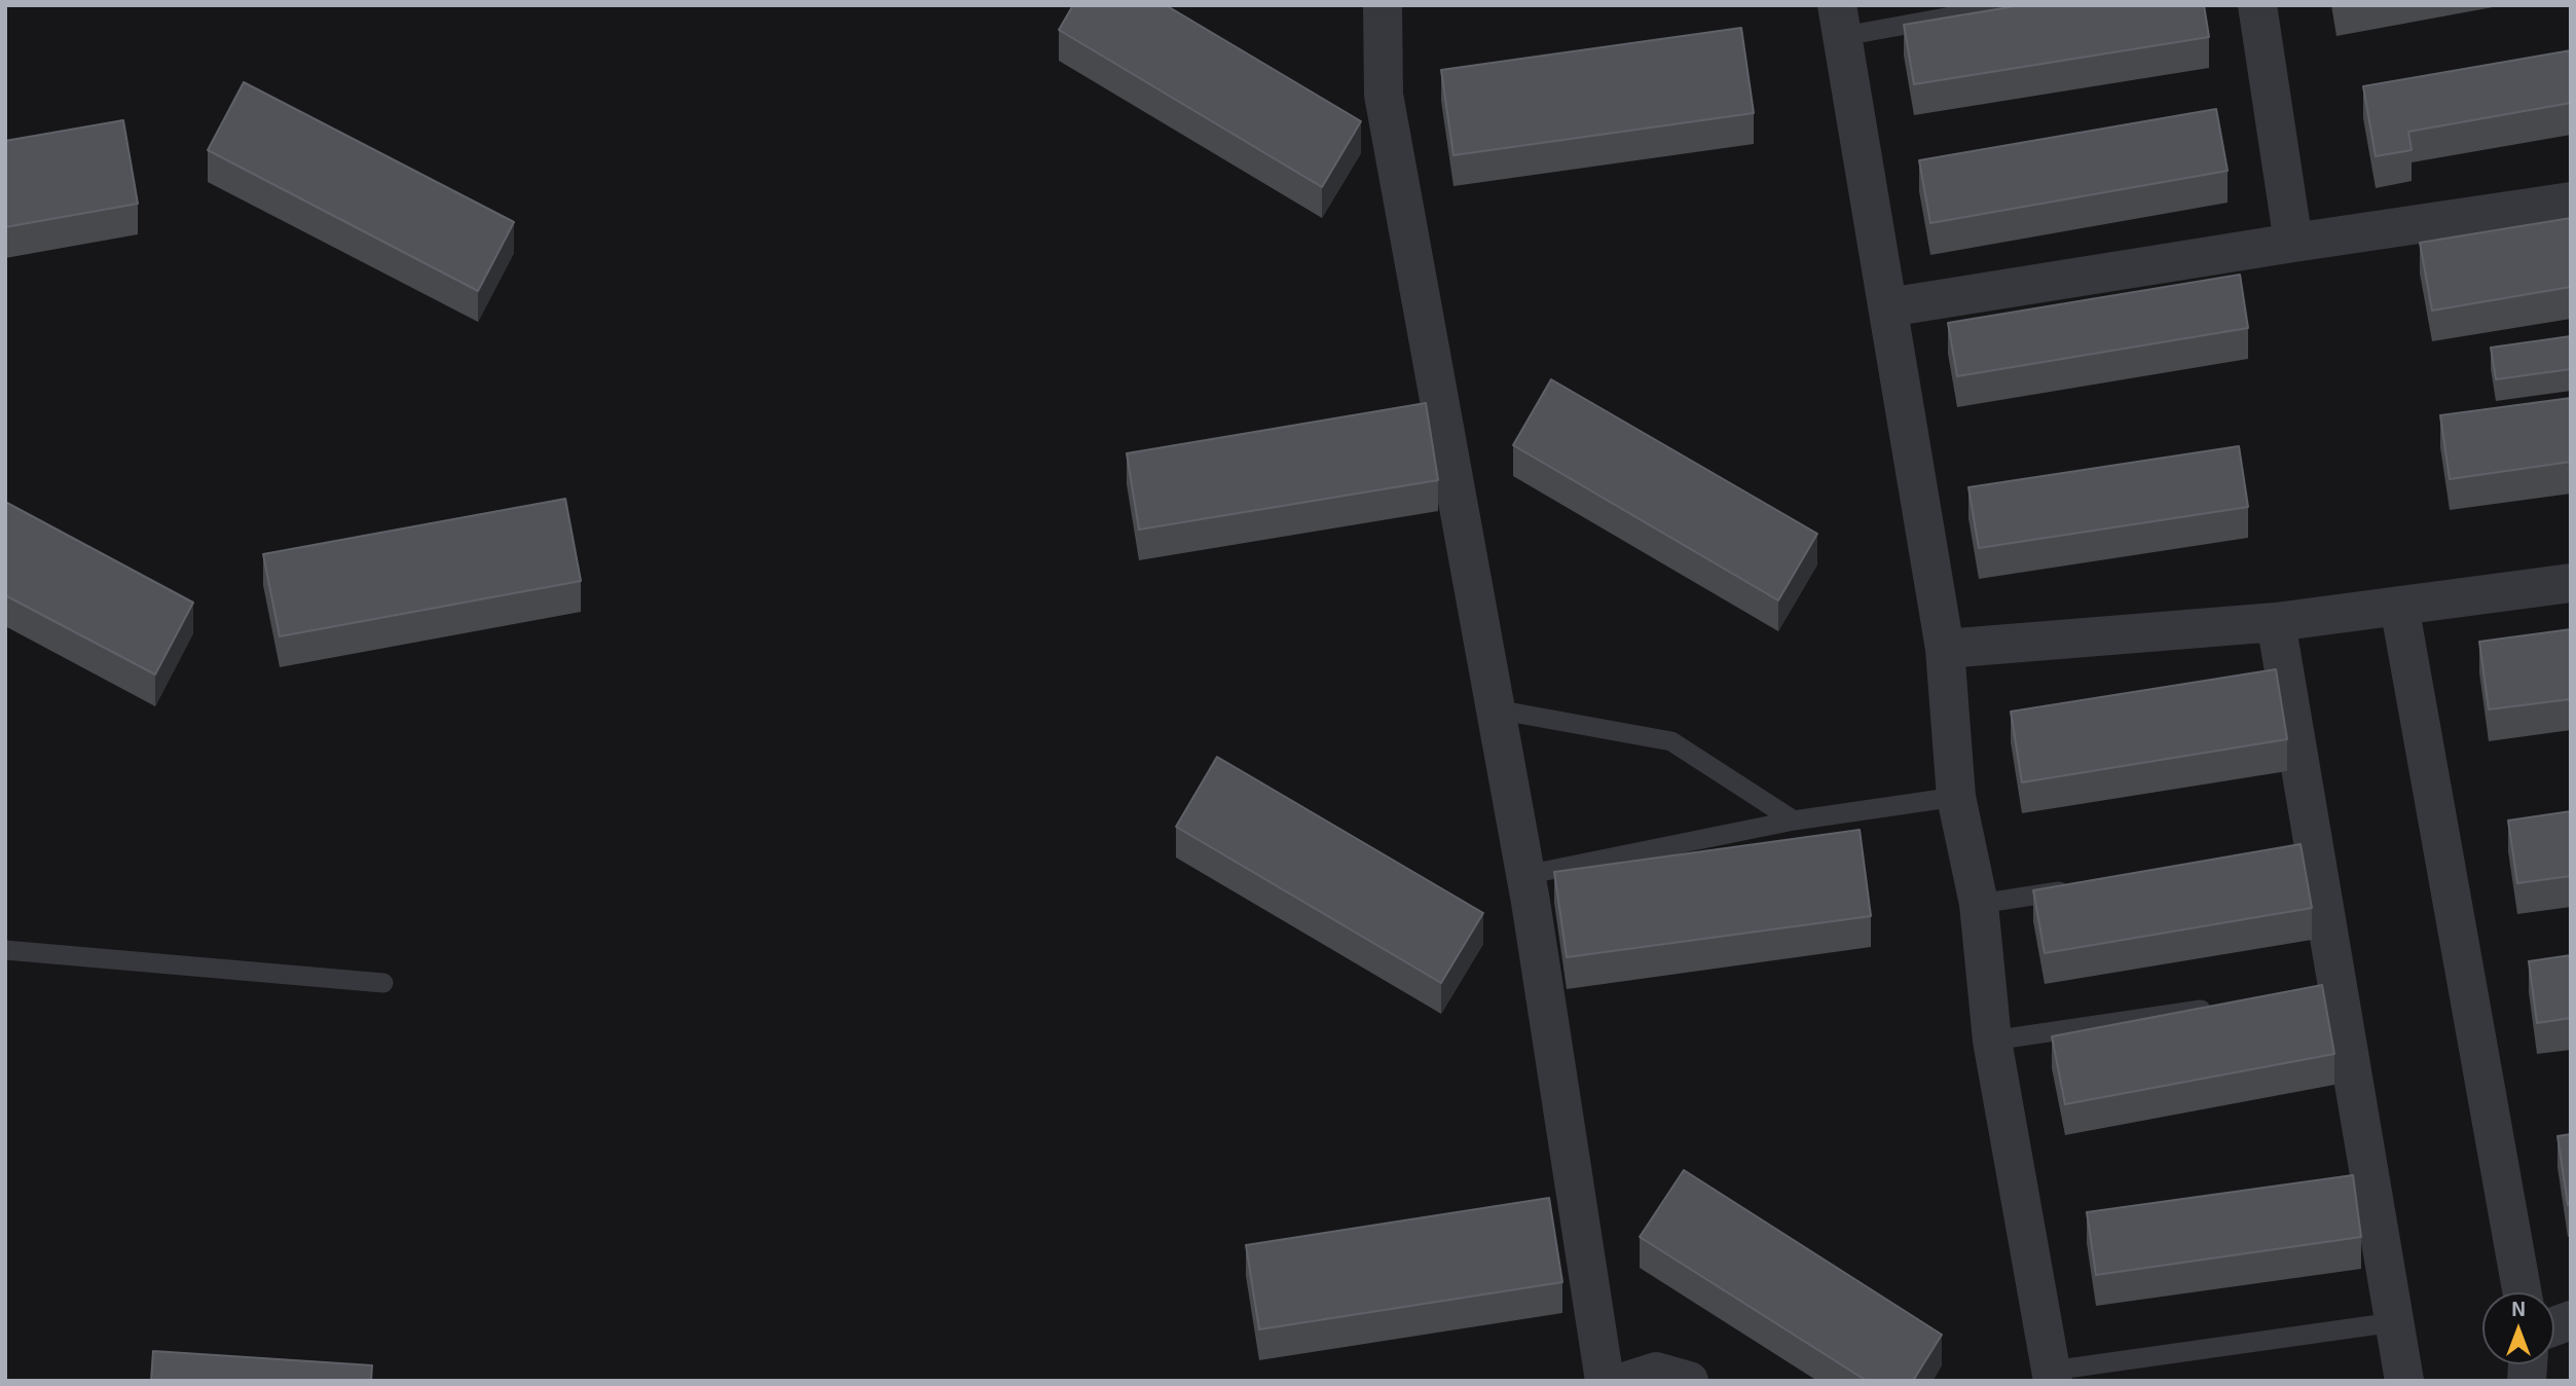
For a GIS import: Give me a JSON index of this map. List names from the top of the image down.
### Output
{
  "north": "top"
}
